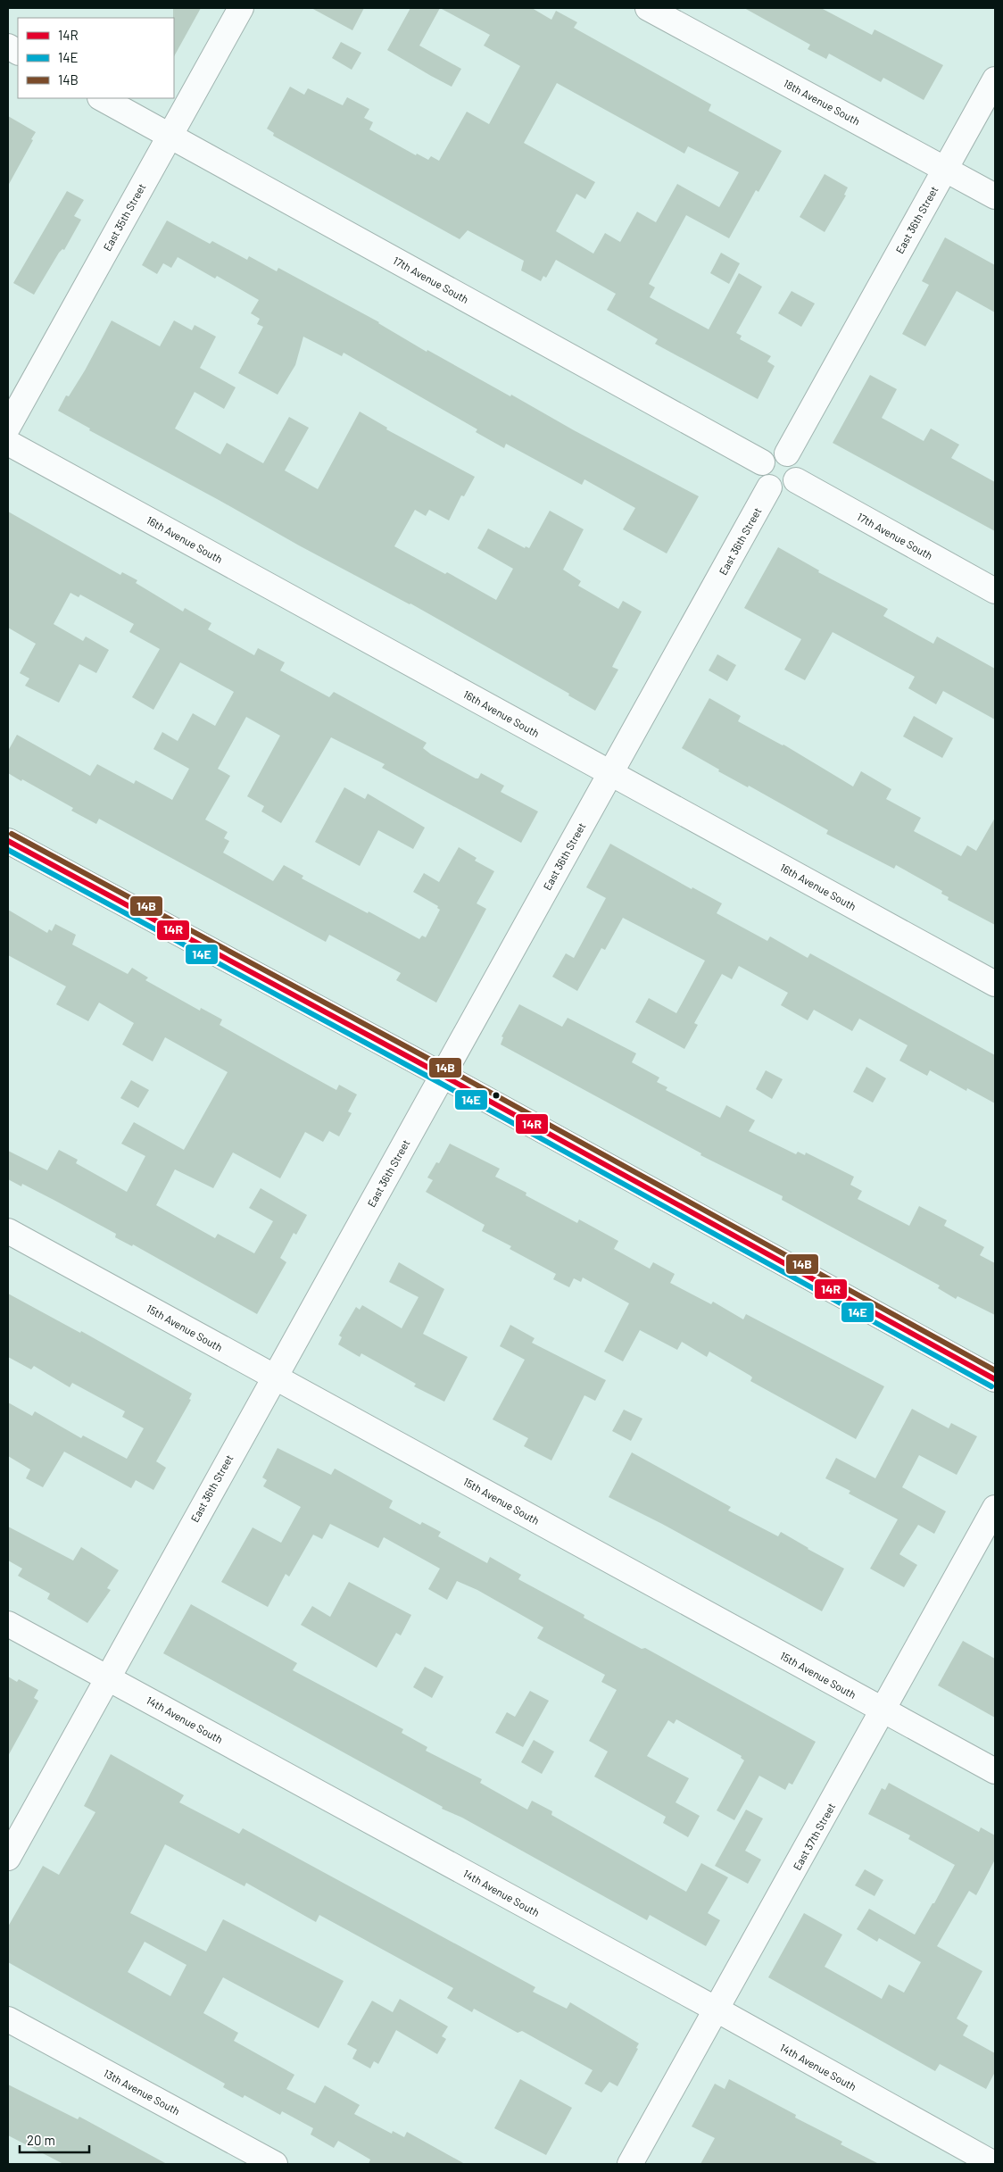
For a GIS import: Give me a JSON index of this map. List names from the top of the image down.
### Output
{
  "streets": {
    "street": [
      "18th Avenue South",
      "East 35th Street",
      "East 36th Street",
      "17th Avenue South",
      "16th Avenue South",
      "15th Avenue South",
      "14th Avenue South",
      "East 37th Street",
      "13th Avenue South"
    ]
  },
  "crossings": [
    ["18th Avenue South", "East 36th Street"],
    ["East 35th Street", "17th Avenue South"],
    ["East 36th Street", "17th Avenue South"],
    ["East 36th Street", "16th Avenue South"],
    ["East 36th Street", "15th Avenue South"],
    ["East 36th Street", "14th Avenue South"],
    ["15th Avenue South", "East 37th Street"],
    ["14th Avenue South", "East 37th Street"]
  ],
  "lines": ["transit line 14B", "transit line 14R", "transit line 14E"],
  "legend": ["14R", "14E", "14B"],
  "scale_bar": "20 m"
}
